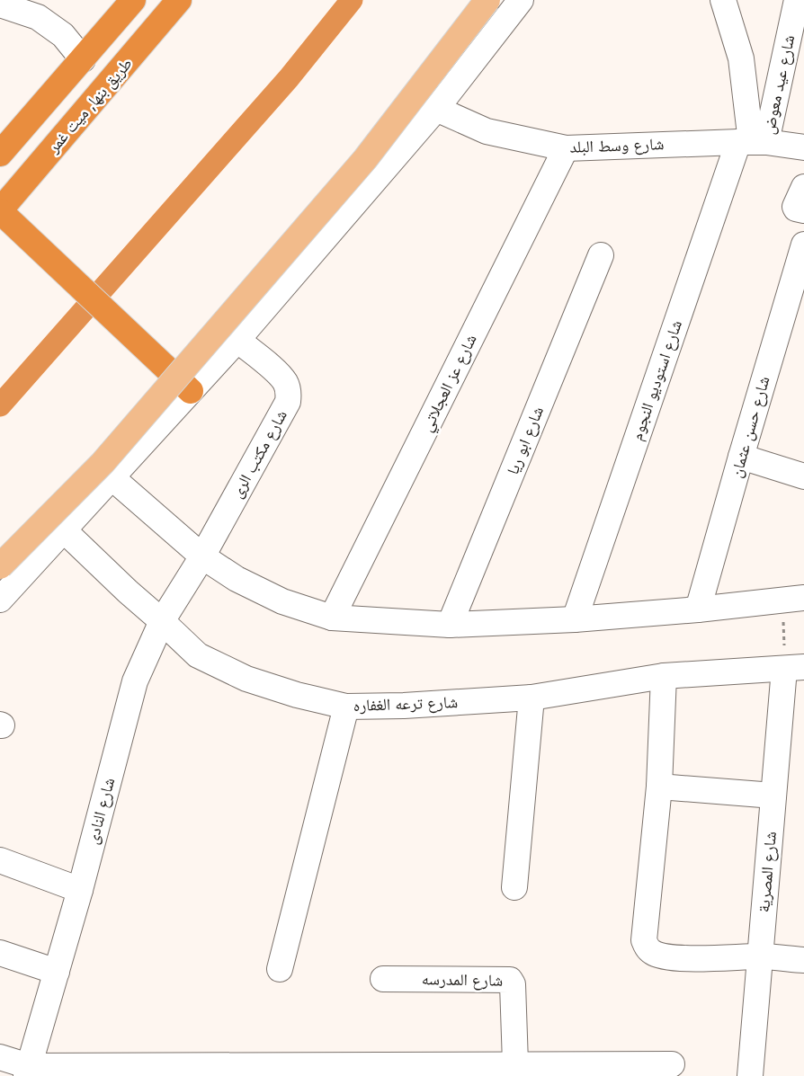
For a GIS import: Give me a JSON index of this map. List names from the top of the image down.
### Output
{
  "streets": {
    "highway": ["طريق بنها, ميت غمر"],
    "street": [
      "شارع عيد معوض",
      "شارع وسط البلد",
      "شارع استوديو النجوم",
      "شارع عز العجلاتي",
      "شارع حسن عثمان",
      "شارع ابو ريا",
      "شارع مكتب الرى",
      "شارع ترعه الغفاره",
      "شارع النادى",
      "شارع المصرية",
      "شارع المدرسه"
    ]
  },
  "crossings": [
    ["شارع عيد معوض", "شارع وسط البلد"],
    ["شارع عيد معوض", "شارع استوديو النجوم"],
    ["شارع وسط البلد", "شارع استوديو النجوم"],
    ["شارع وسط البلد", "شارع عز العجلاتي"],
    ["شارع مكتب الرى", "شارع النادى"],
    ["شارع ترعه الغفاره", "شارع النادى"],
    ["شارع ترعه الغفاره", "شارع المصرية"]
  ]
}
